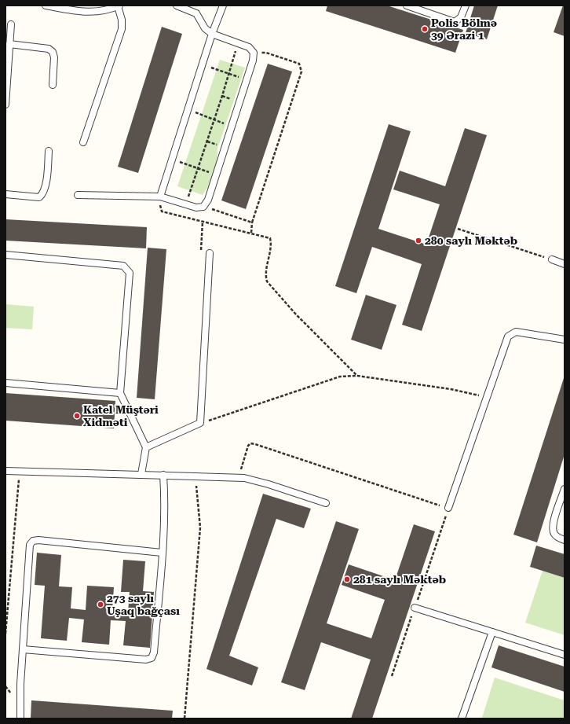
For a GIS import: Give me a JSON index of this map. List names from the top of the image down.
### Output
{
  "places": [
    "Polis Bölmə 39 Ərazi 1",
    "280 saylı Məktəb",
    "Katel Müştəri Xidməti",
    "281 saylı Məktəb",
    "273 saylı Uşaq bağçası"
  ]
}
